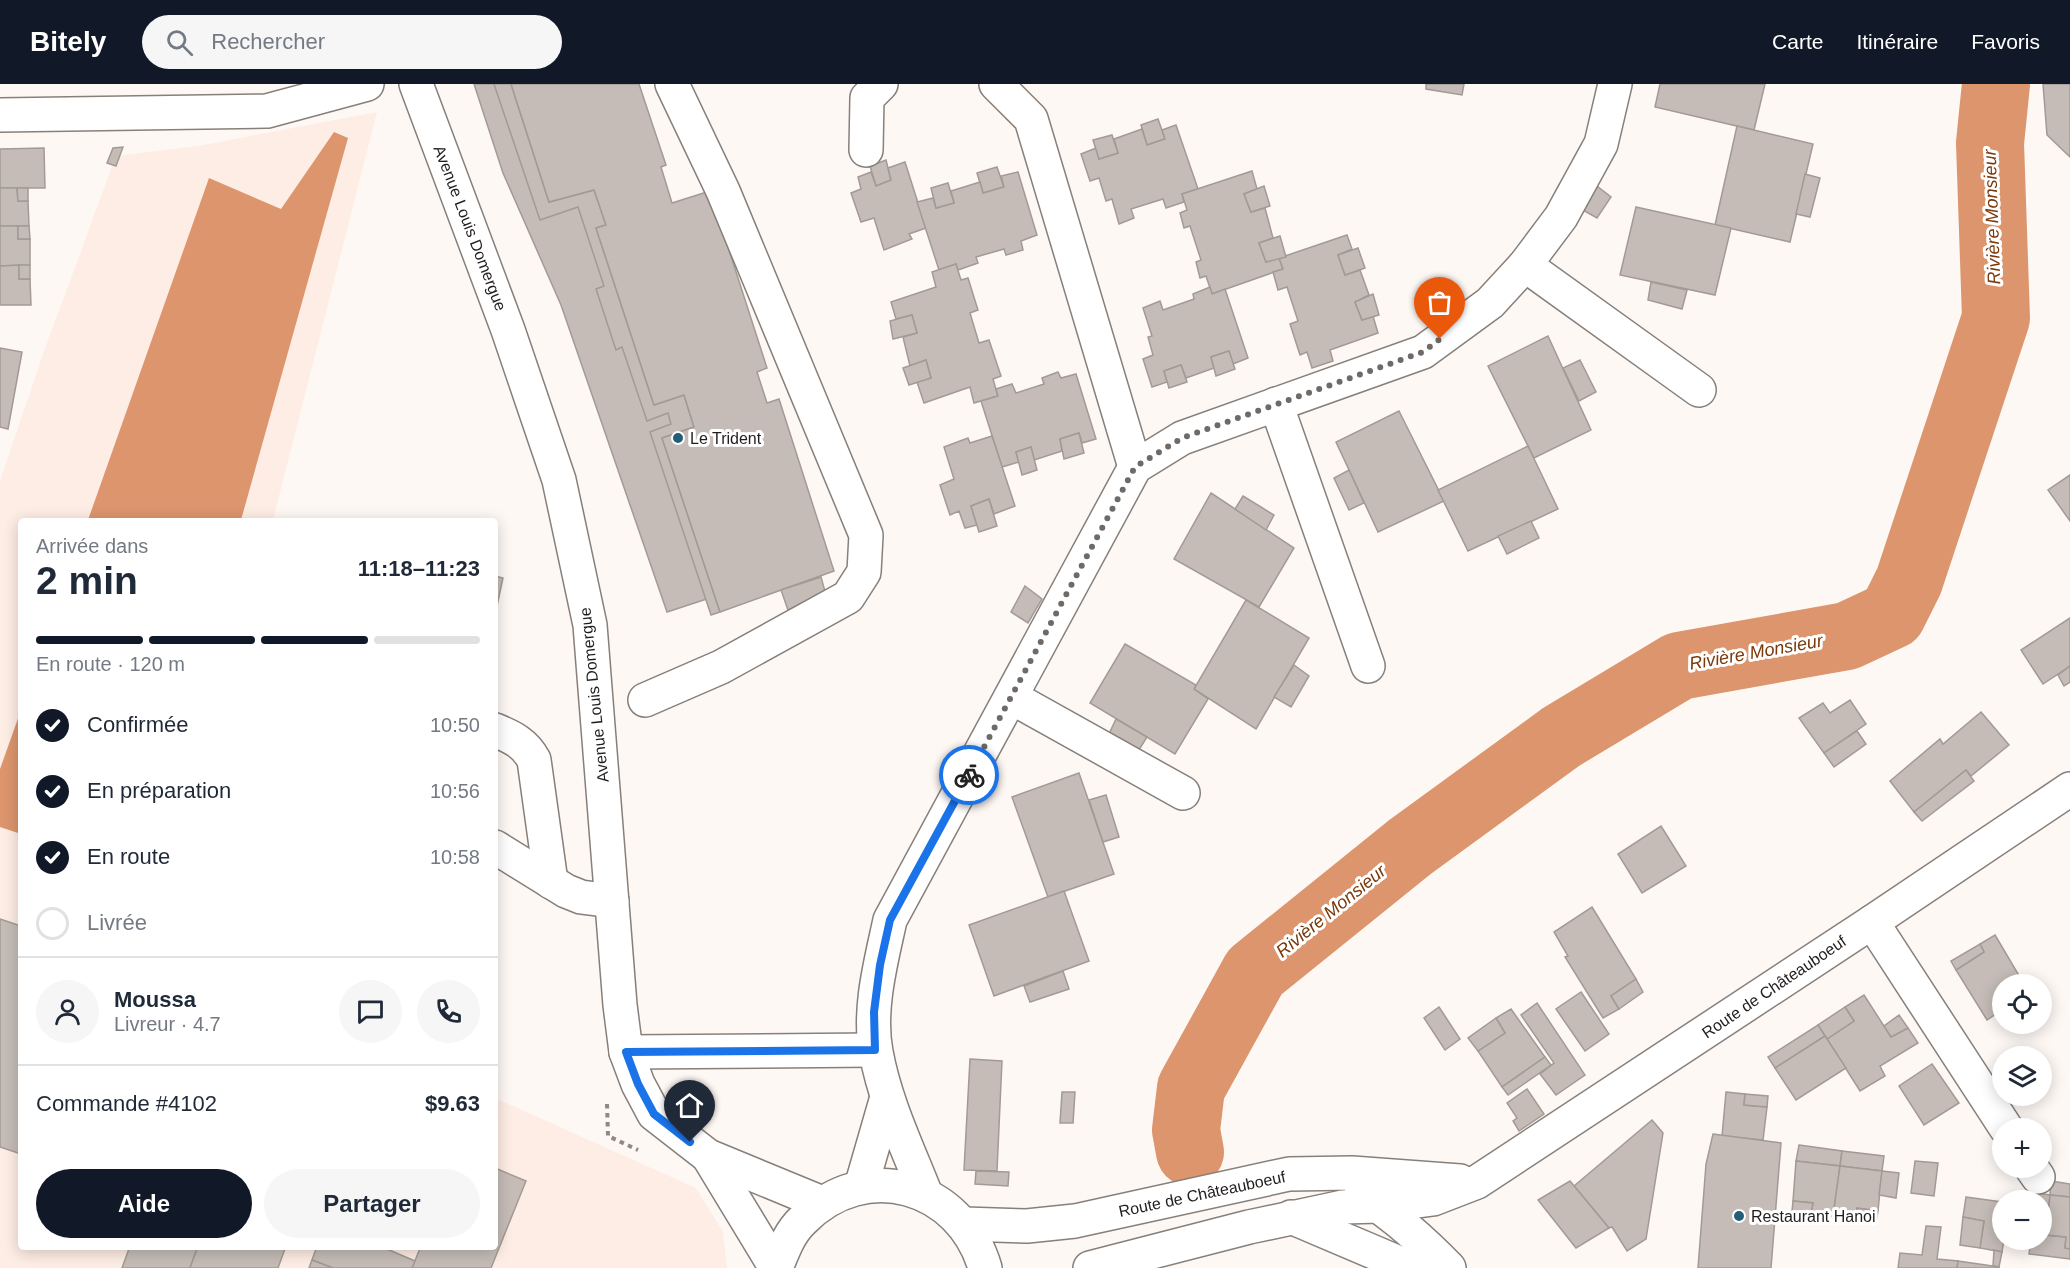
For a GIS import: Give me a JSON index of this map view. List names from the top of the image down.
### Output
{
  "streets": {
    "main road": ["Avenue Louis Domergue", "Route de Châteauboeuf"]
  },
  "water": ["Rivière Monsieur"],
  "places": ["Le Trident", "Restaurant Hanoi"],
  "page": {
    "header": "Bitely",
    "search": "Rechercher",
    "nav": ["Carte", "Itinéraire", "Favoris"],
    "heading": ["2 min", "Arrivée dans", "11:18–11:23"],
    "panel": [
      "Moussa",
      "Livreur · 4.7",
      "Commande #4102",
      "$9.63"
    ],
    "bar": "En route · 120 m",
    "list": [
      ["Confirmée", "10:50"],
      ["En préparation", "10:56"],
      ["En route", "10:58"],
      "Livrée"
    ],
    "map_buttons": ["+", "−"],
    "buttons": ["Aide", "Partager"]
  }
}
